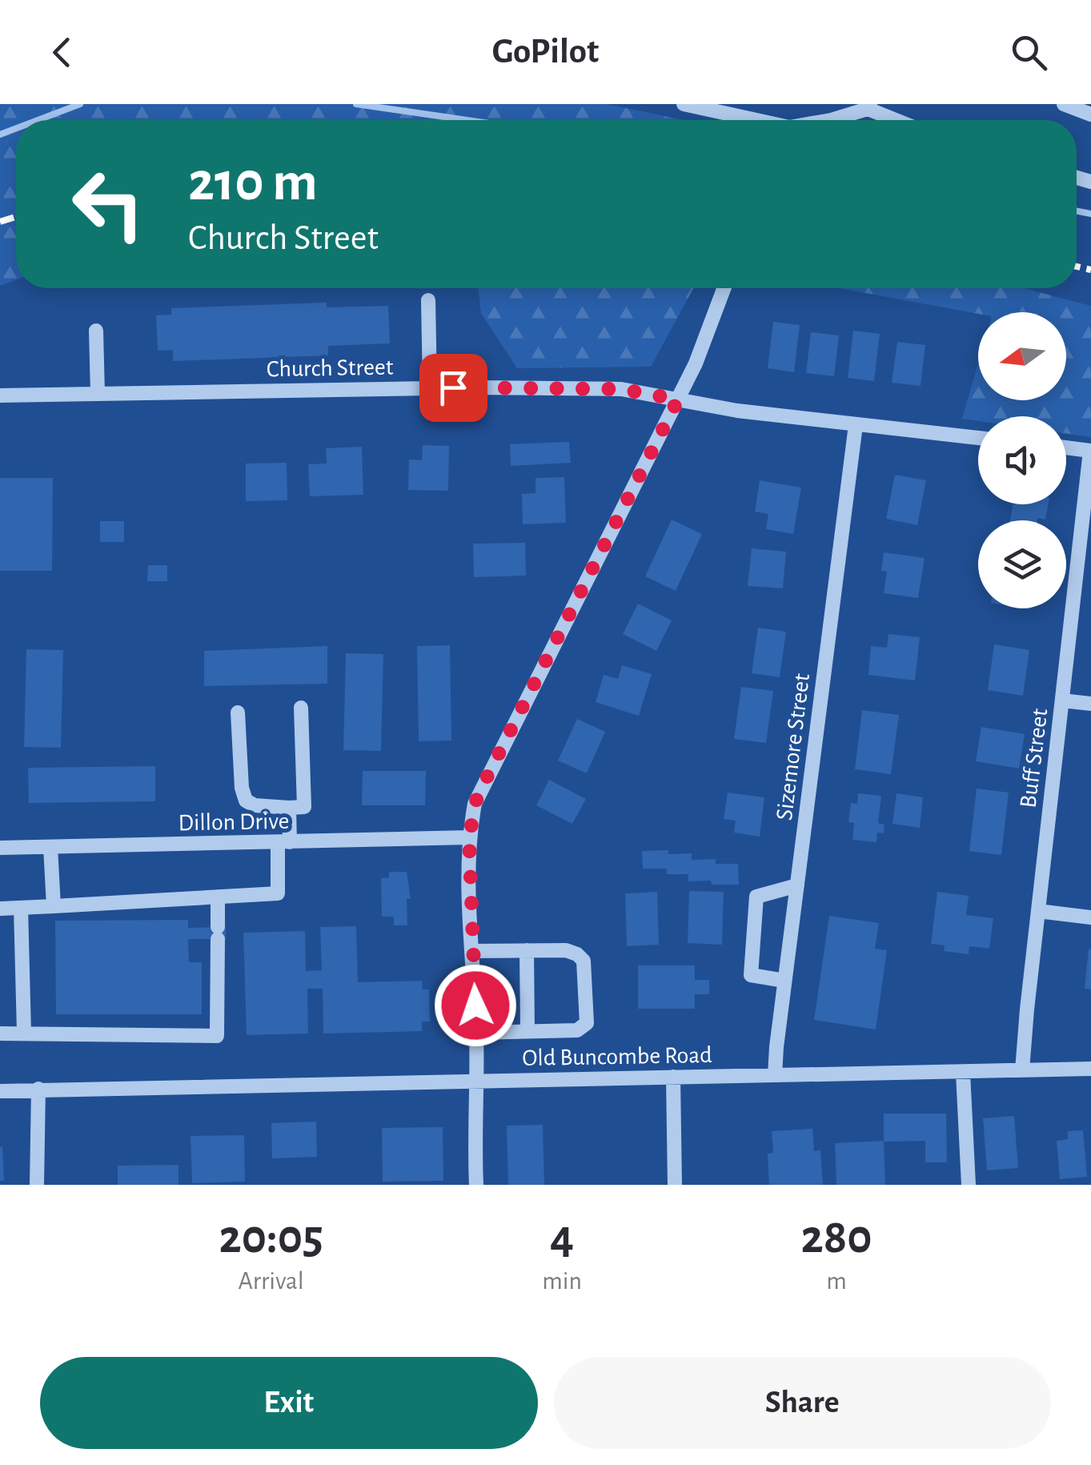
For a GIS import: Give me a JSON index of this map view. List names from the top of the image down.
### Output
{
  "streets": {
    "street": [
      "Church Street",
      "Sizemore Street",
      "Buff Street",
      "Dillon Drive",
      "Old Buncombe Road"
    ]
  },
  "crossings": [
    ["Church Street", "Sizemore Street"],
    ["Sizemore Street", "Old Buncombe Road"],
    ["Buff Street", "Old Buncombe Road"]
  ],
  "north": "left",
  "page": {
    "header": "GoPilot",
    "turn": ["210 m", "Church Street"],
    "eta": [
      "20:05",
      "Arrival",
      "4",
      "min",
      "280",
      "m"
    ],
    "buttons": ["Exit", "Share"]
  }
}
